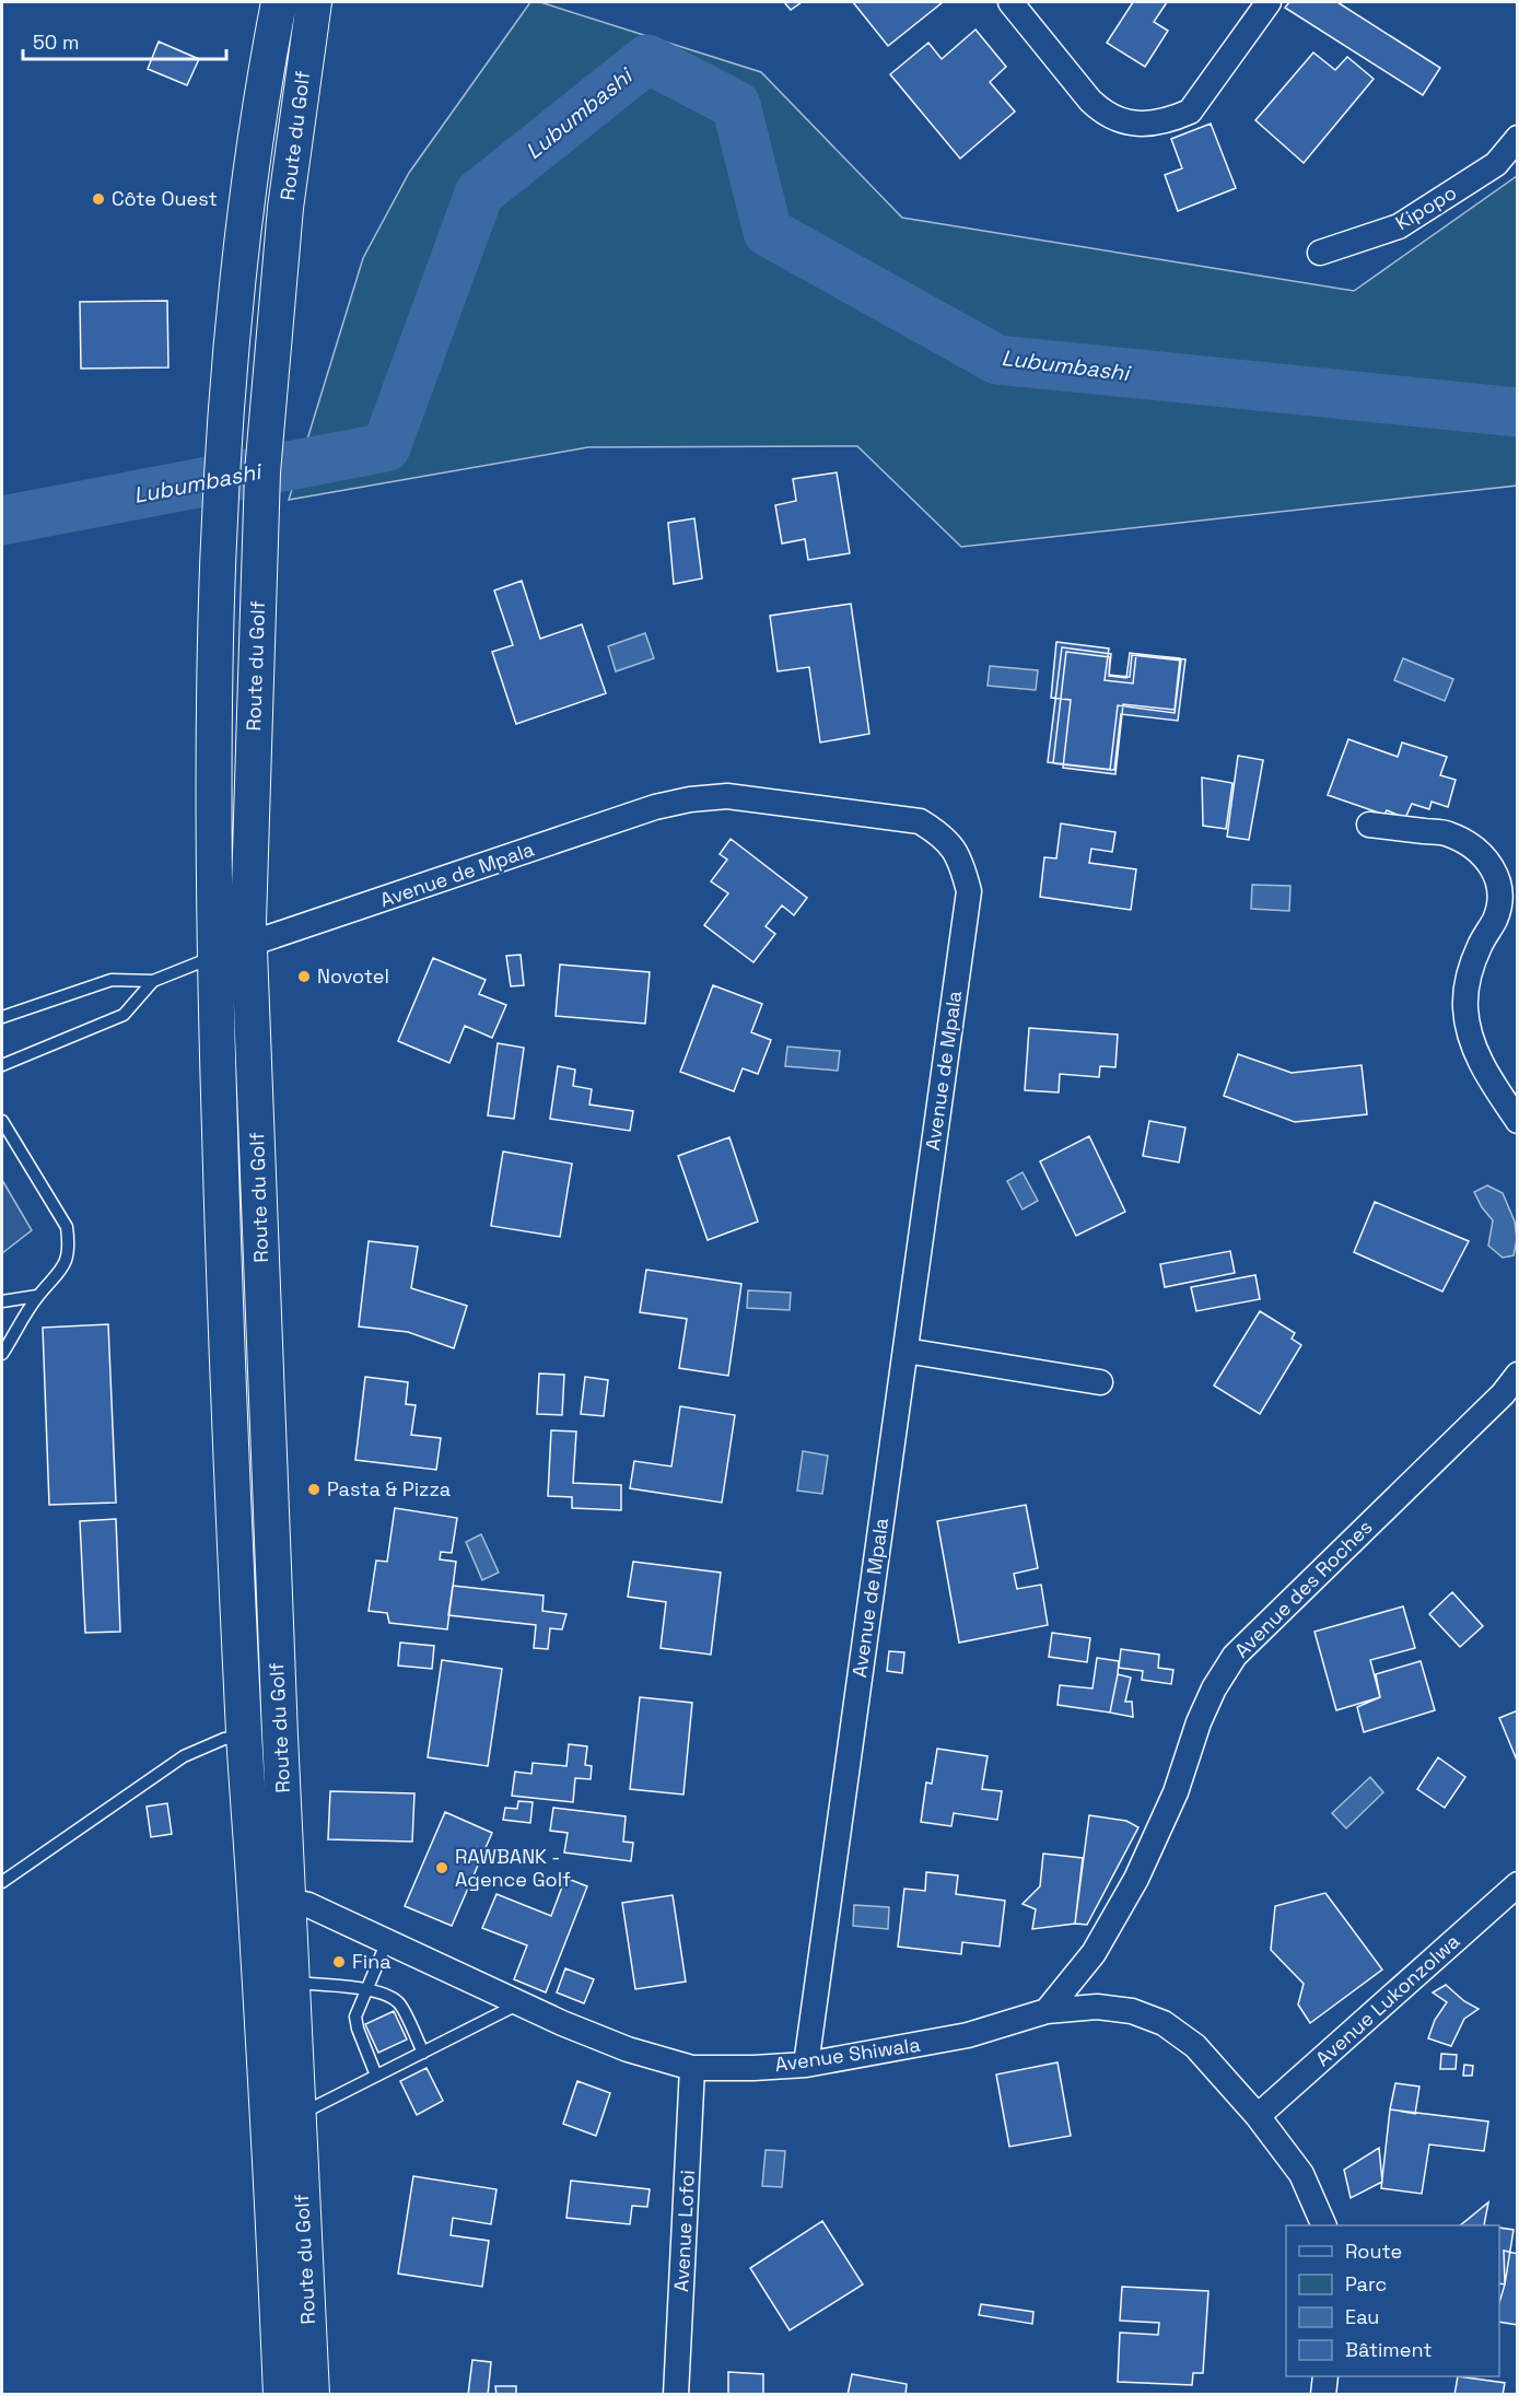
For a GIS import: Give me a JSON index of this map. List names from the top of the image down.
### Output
{
  "streets": {
    "main road": ["Route du Golf"],
    "street": [
      "Kipopo",
      "Avenue de Mpala",
      "Avenue des Roches",
      "Avenue Lukonzolwa",
      "Avenue Shiwala",
      "Avenue Lofoi"
    ]
  },
  "crossings": [
    ["Route du Golf", "Avenue de Mpala"],
    ["Route du Golf", "Avenue Shiwala"],
    ["Avenue de Mpala", "Avenue Shiwala"],
    ["Avenue des Roches", "Avenue Shiwala"],
    ["Avenue Lukonzolwa", "Avenue Shiwala"],
    ["Avenue Shiwala", "Avenue Lofoi"]
  ],
  "water": ["Lubumbashi"],
  "places": [
    "Côte Ouest",
    "Novotel",
    "Pasta & Pizza",
    "RAWBANK - Agence Golf",
    "Fina"
  ],
  "legend": [
    "Route",
    "Parc",
    "Eau",
    "Bâtiment"
  ],
  "scale_bar": "50 m"
}
